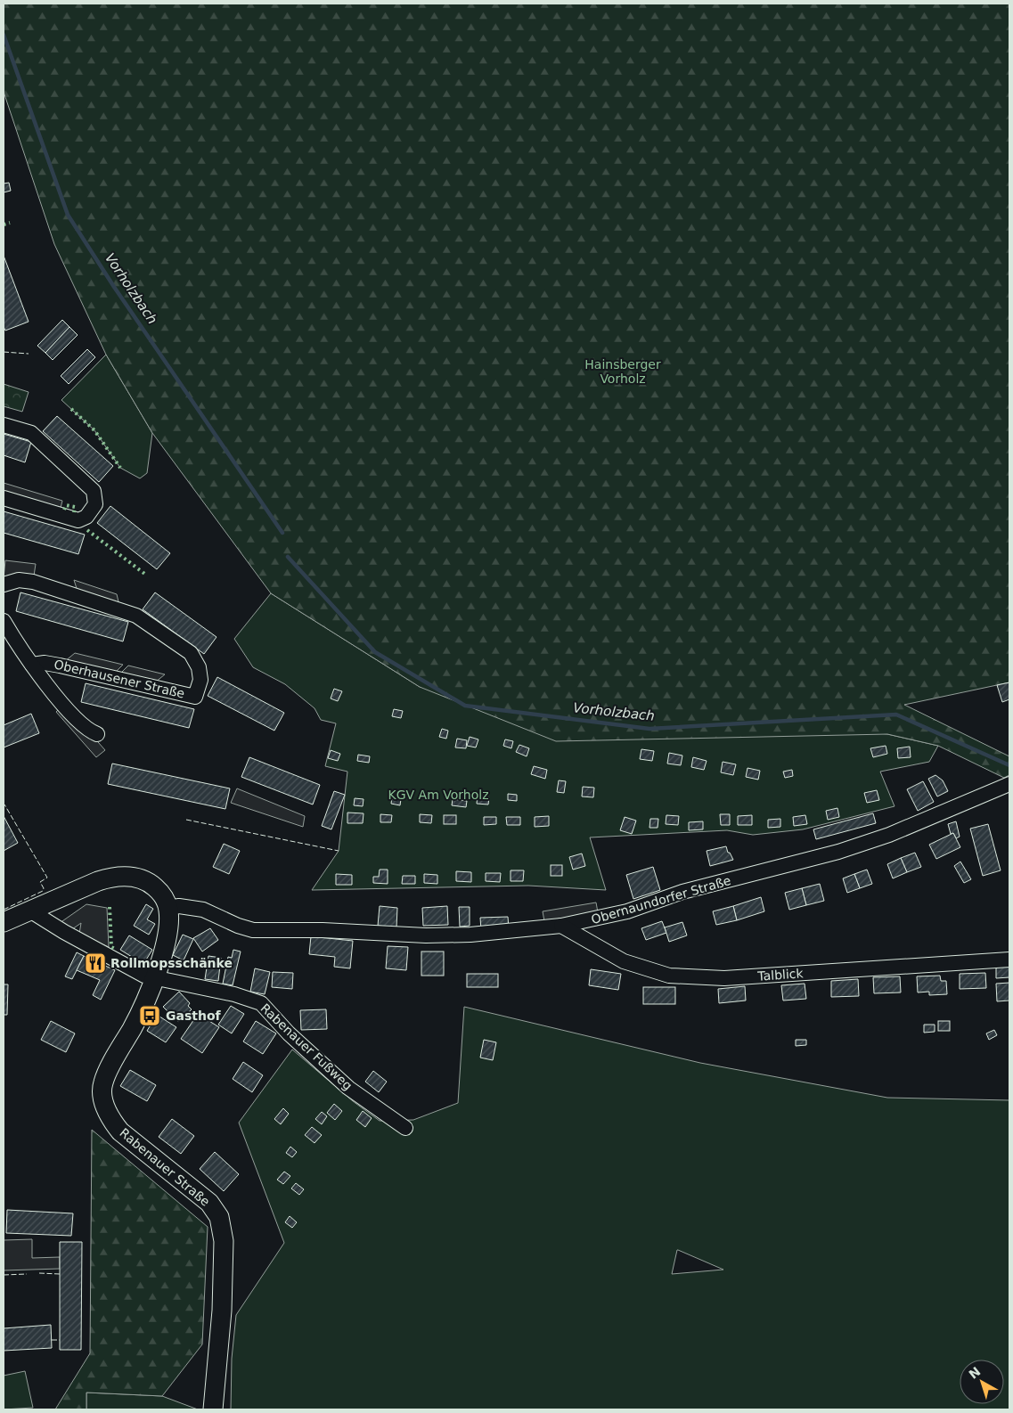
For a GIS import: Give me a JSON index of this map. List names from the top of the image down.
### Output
{
  "streets": {
    "main road": ["Rabenauer Straße"],
    "street": [
      "Oberhausener Straße",
      "Obernaundorfer Straße",
      "Talblick",
      "Rabenauer Fußweg"
    ]
  },
  "crossings": [
    ["Obernaundorfer Straße", "Talblick"],
    ["Obernaundorfer Straße", "Rabenauer Straße"],
    ["Rabenauer Fußweg", "Rabenauer Straße"]
  ],
  "water": ["Vorholzbach"],
  "parks": ["Hainsberger Vorholz", "KGV Am Vorholz"],
  "places": {
    "restaurant": ["Rollmopsschänke"],
    "bus stop": ["Gasthof"]
  },
  "north": "top left"
}
